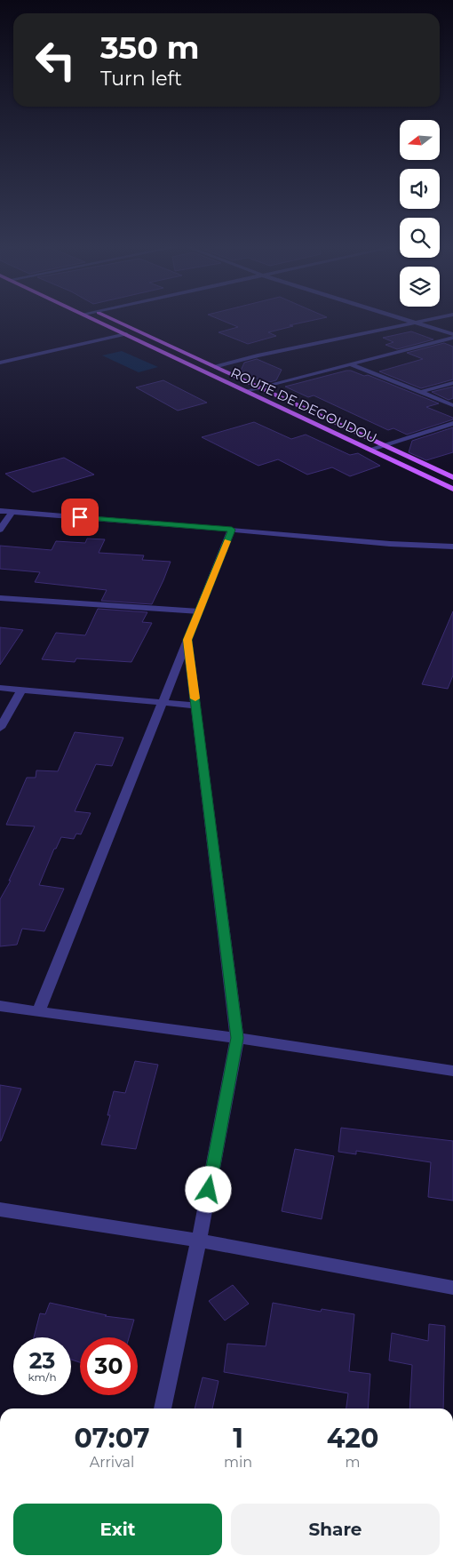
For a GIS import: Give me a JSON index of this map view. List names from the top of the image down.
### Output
{
  "streets": {
    "main road": ["ROUTE DE DEGOUDOU"]
  },
  "north": "left",
  "page": {
    "turn": ["350 m", "Turn left"],
    "speed": "23 km/h",
    "limit": "30",
    "eta": [
      "07:07",
      "Arrival",
      "1",
      "min",
      "420",
      "m"
    ],
    "buttons": ["Exit", "Share"]
  }
}
